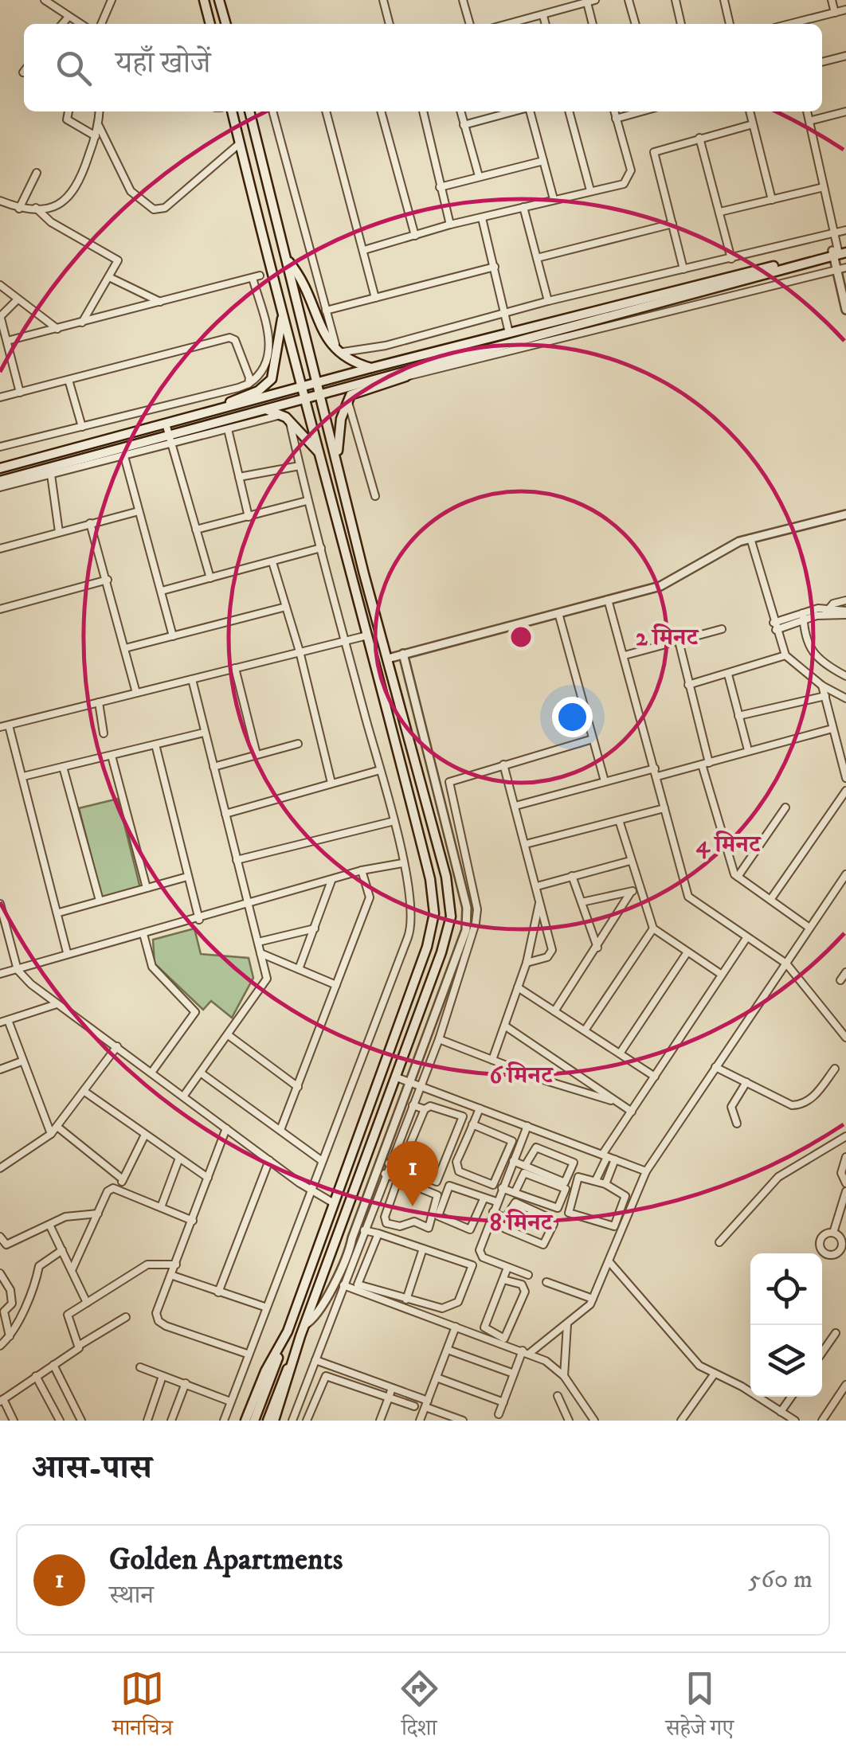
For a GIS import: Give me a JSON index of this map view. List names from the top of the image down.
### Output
{
  "page": {
    "search": "यहाँ खोजें",
    "pins": "1",
    "heading": "आस-पास",
    "list": [
      {
        "mark": "1",
        "name": "Golden Apartments",
        "note": "स्थान",
        "value": "560 m"
      }
    ],
    "nav": ["मानचित्र", "दिशा", "सहेजे गए"]
  },
  "rings": [
    "2 मिनट",
    "4 मिनट",
    "6 मिनट",
    "8 मिनट"
  ]
}
